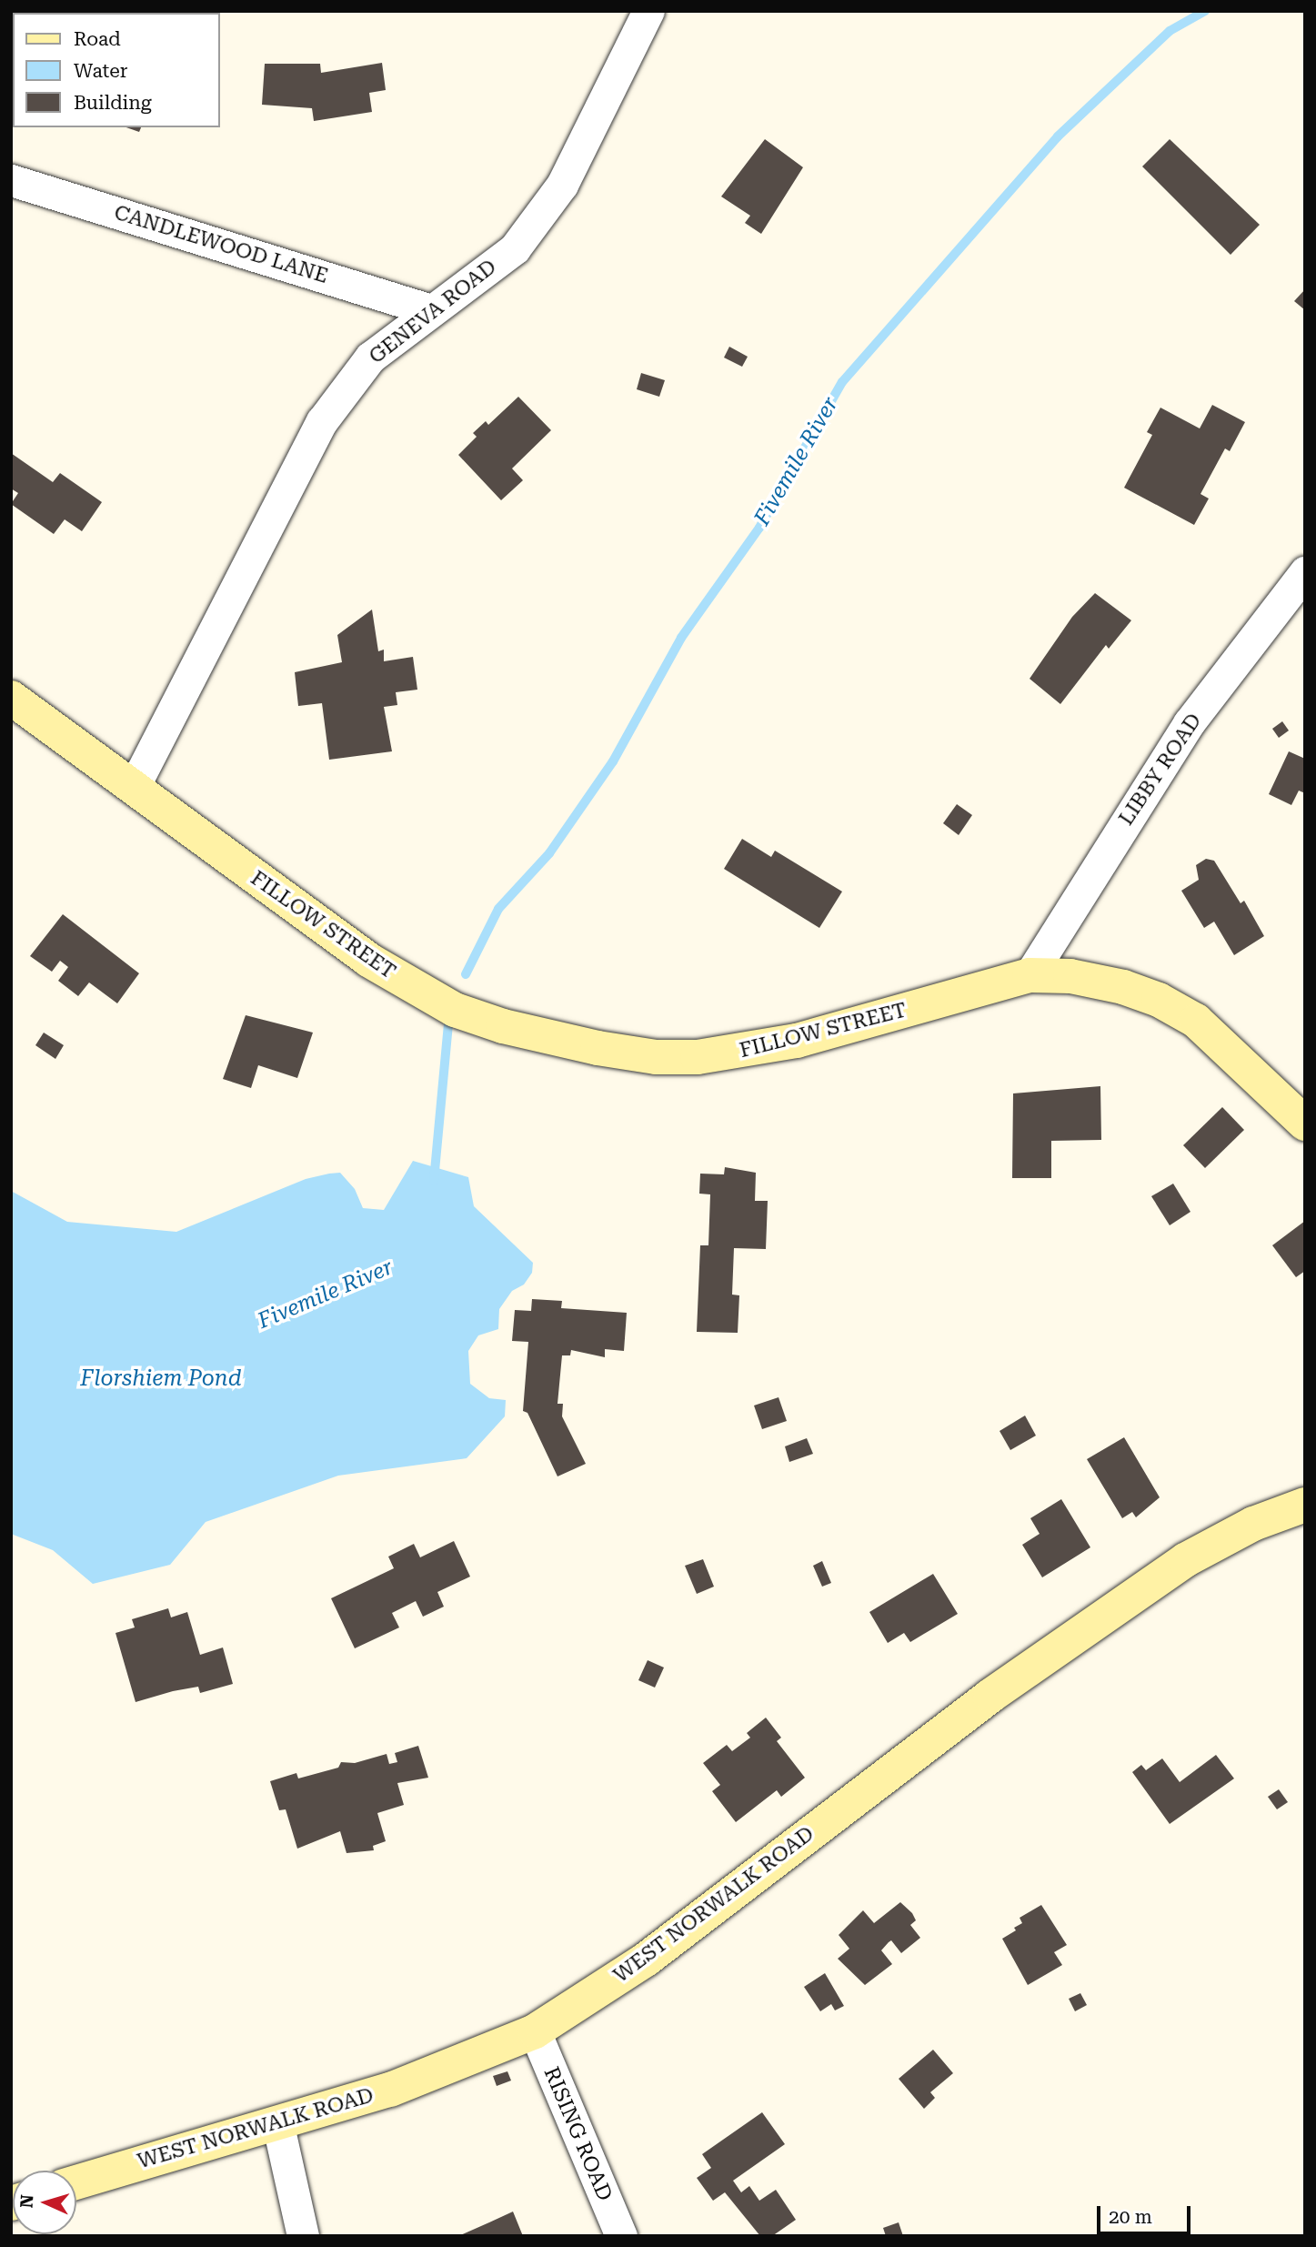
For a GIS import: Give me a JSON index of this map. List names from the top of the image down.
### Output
{
  "streets": {
    "main road": ["FILLOW STREET", "WEST NORWALK ROAD"],
    "street": [
      "CANDLEWOOD LANE",
      "GENEVA ROAD",
      "LIBBY ROAD",
      "RISING ROAD"
    ]
  },
  "crossings": [
    ["CANDLEWOOD LANE", "GENEVA ROAD"],
    ["GENEVA ROAD", "FILLOW STREET"],
    ["LIBBY ROAD", "FILLOW STREET"],
    ["WEST NORWALK ROAD", "RISING ROAD"]
  ],
  "water": ["Fivemile River", "Florshiem Pond"],
  "legend": ["Road", "Water", "Building"],
  "scale_bar": "20 m",
  "north": "left"
}
